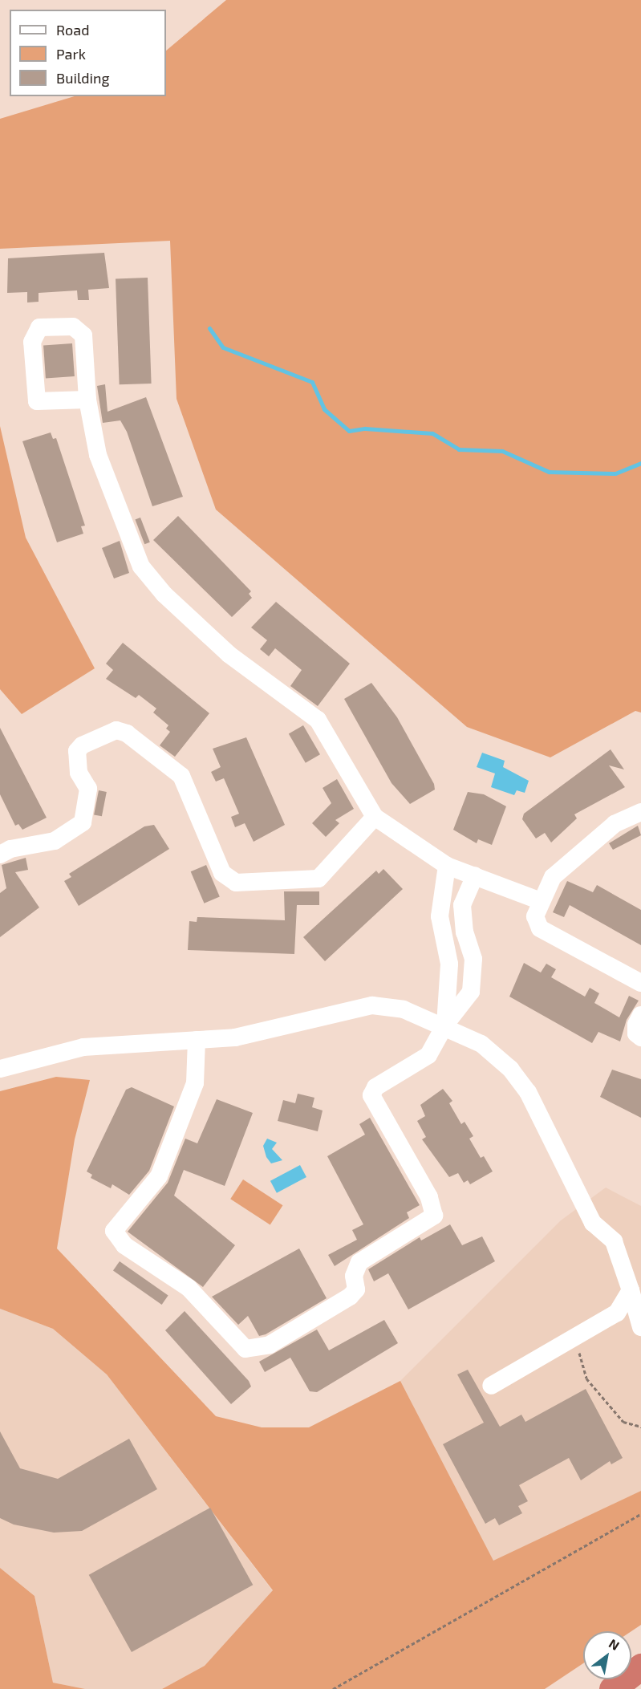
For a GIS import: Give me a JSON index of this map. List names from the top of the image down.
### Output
{
  "legend": ["Road", "Park", "Building"],
  "north": "top right"
}
